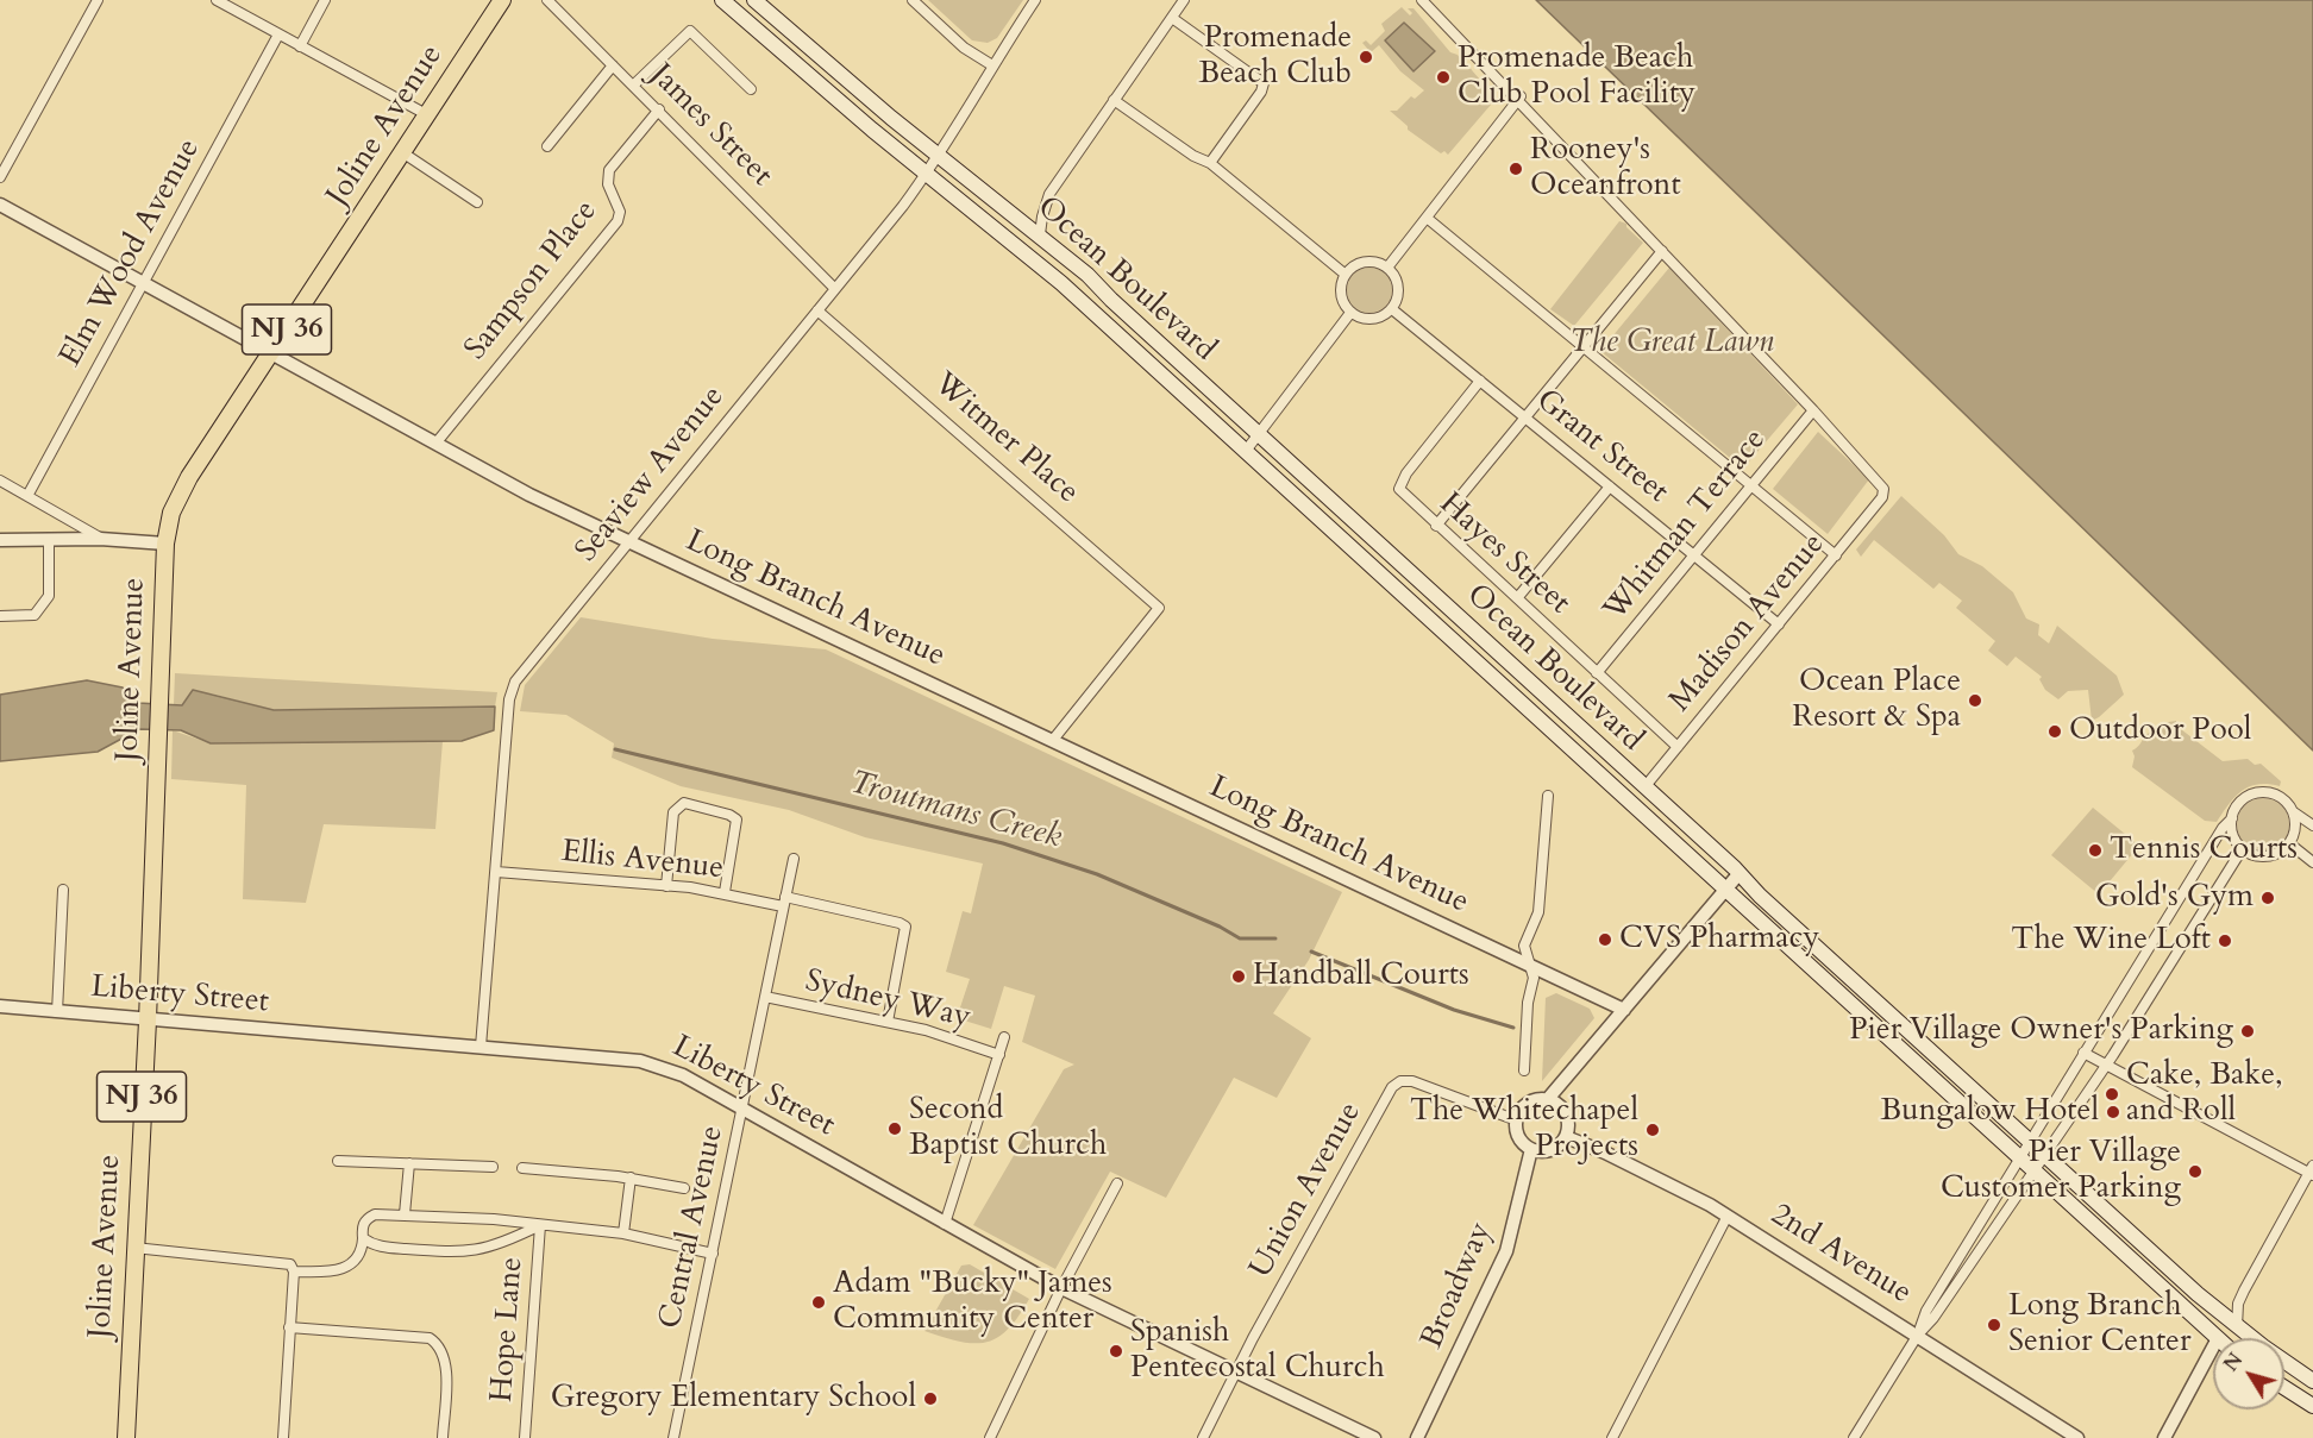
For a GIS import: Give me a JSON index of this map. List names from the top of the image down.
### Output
{
  "streets": {
    "main road": ["Joline Avenue", "Ocean Boulevard", "NJ 36"],
    "street": [
      "James Street",
      "Elm Wood Avenue",
      "Sampson Place",
      "Witmer Place",
      "Grant Street",
      "Seaview Avenue",
      "Whitman Terrace",
      "Hayes Street",
      "Long Branch Avenue",
      "Madison Avenue",
      "Ellis Avenue",
      "Liberty Street",
      "Sydney Way",
      "Union Avenue",
      "Central Avenue",
      "2nd Avenue",
      "Broadway",
      "Hope Lane"
    ]
  },
  "crossings": [
    ["Joline Avenue", "Long Branch Avenue"],
    ["Joline Avenue", "Liberty Street"],
    ["James Street", "Sampson Place"],
    ["James Street", "Seaview Avenue"],
    ["Elm Wood Avenue", "Long Branch Avenue"],
    ["Ocean Boulevard", "Seaview Avenue"],
    ["Ocean Boulevard", "Madison Avenue"],
    ["Sampson Place", "Long Branch Avenue"],
    ["Witmer Place", "Seaview Avenue"],
    ["Witmer Place", "Long Branch Avenue"],
    ["Grant Street", "Whitman Terrace"],
    ["Grant Street", "Hayes Street"],
    ["Grant Street", "Madison Avenue"],
    ["Seaview Avenue", "Long Branch Avenue"],
    ["Seaview Avenue", "Ellis Avenue"],
    ["Seaview Avenue", "Liberty Street"],
    ["Whitman Terrace", "Hayes Street"],
    ["Whitman Terrace", "Madison Avenue"],
    ["Hayes Street", "Madison Avenue"],
    ["Ellis Avenue", "Sydney Way"],
    ["Ellis Avenue", "Central Avenue"],
    ["Liberty Street", "Union Avenue"],
    ["Liberty Street", "Central Avenue"],
    ["Sydney Way", "Central Avenue"],
    ["Union Avenue", "2nd Avenue"],
    ["Union Avenue", "Broadway"],
    ["2nd Avenue", "Broadway"]
  ],
  "water": ["Troutmans Creek"],
  "parks": ["The Great Lawn"],
  "places": [
    "Promenade Beach Club",
    "Promenade Beach Club Pool Facility",
    "Rooney's Oceanfront",
    "Ocean Place Resort & Spa",
    "Outdoor Pool",
    "Tennis Courts",
    "Gold's Gym",
    "CVS Pharmacy",
    "The Wine Loft",
    "Handball Courts",
    "Pier Village Owner's Parking",
    "Cake, Bake, and Roll",
    "Bungalow Hotel",
    "Second Baptist Church",
    "The Whitechapel Projects",
    "Pier Village Customer Parking",
    "Adam \"Bucky\" James Community Center",
    "Long Branch Senior Center",
    "Spanish Pentecostal Church",
    "Gregory Elementary School"
  ],
  "north": "top left"
}
